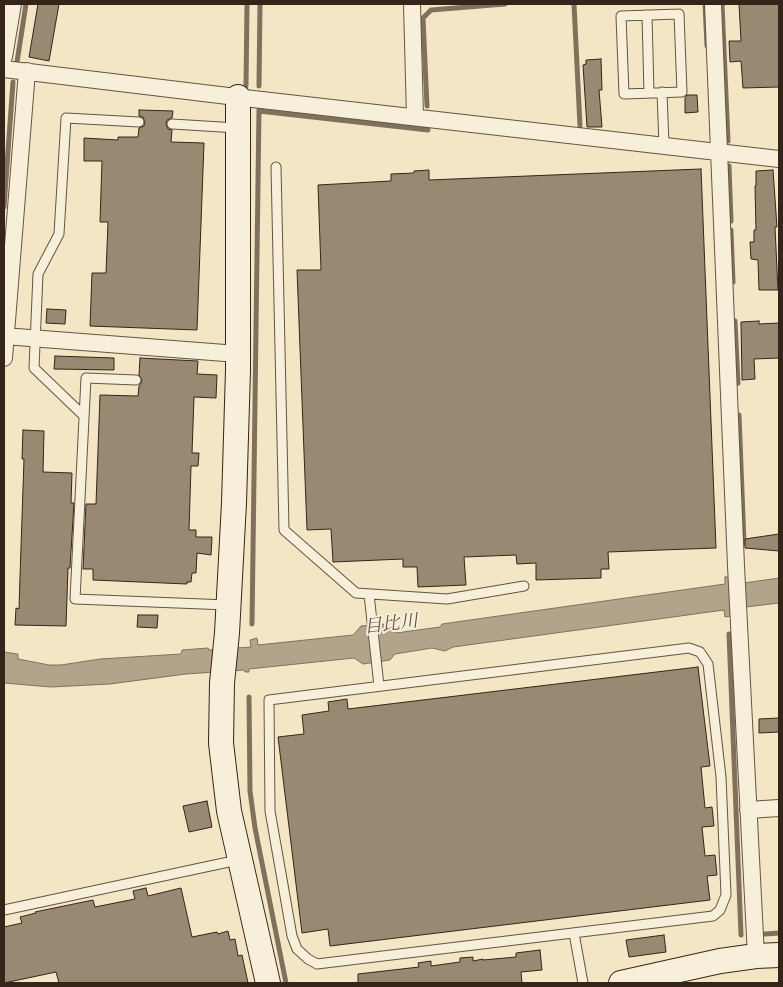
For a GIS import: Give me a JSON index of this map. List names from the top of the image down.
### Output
{
  "water": ["目比川"]
}
